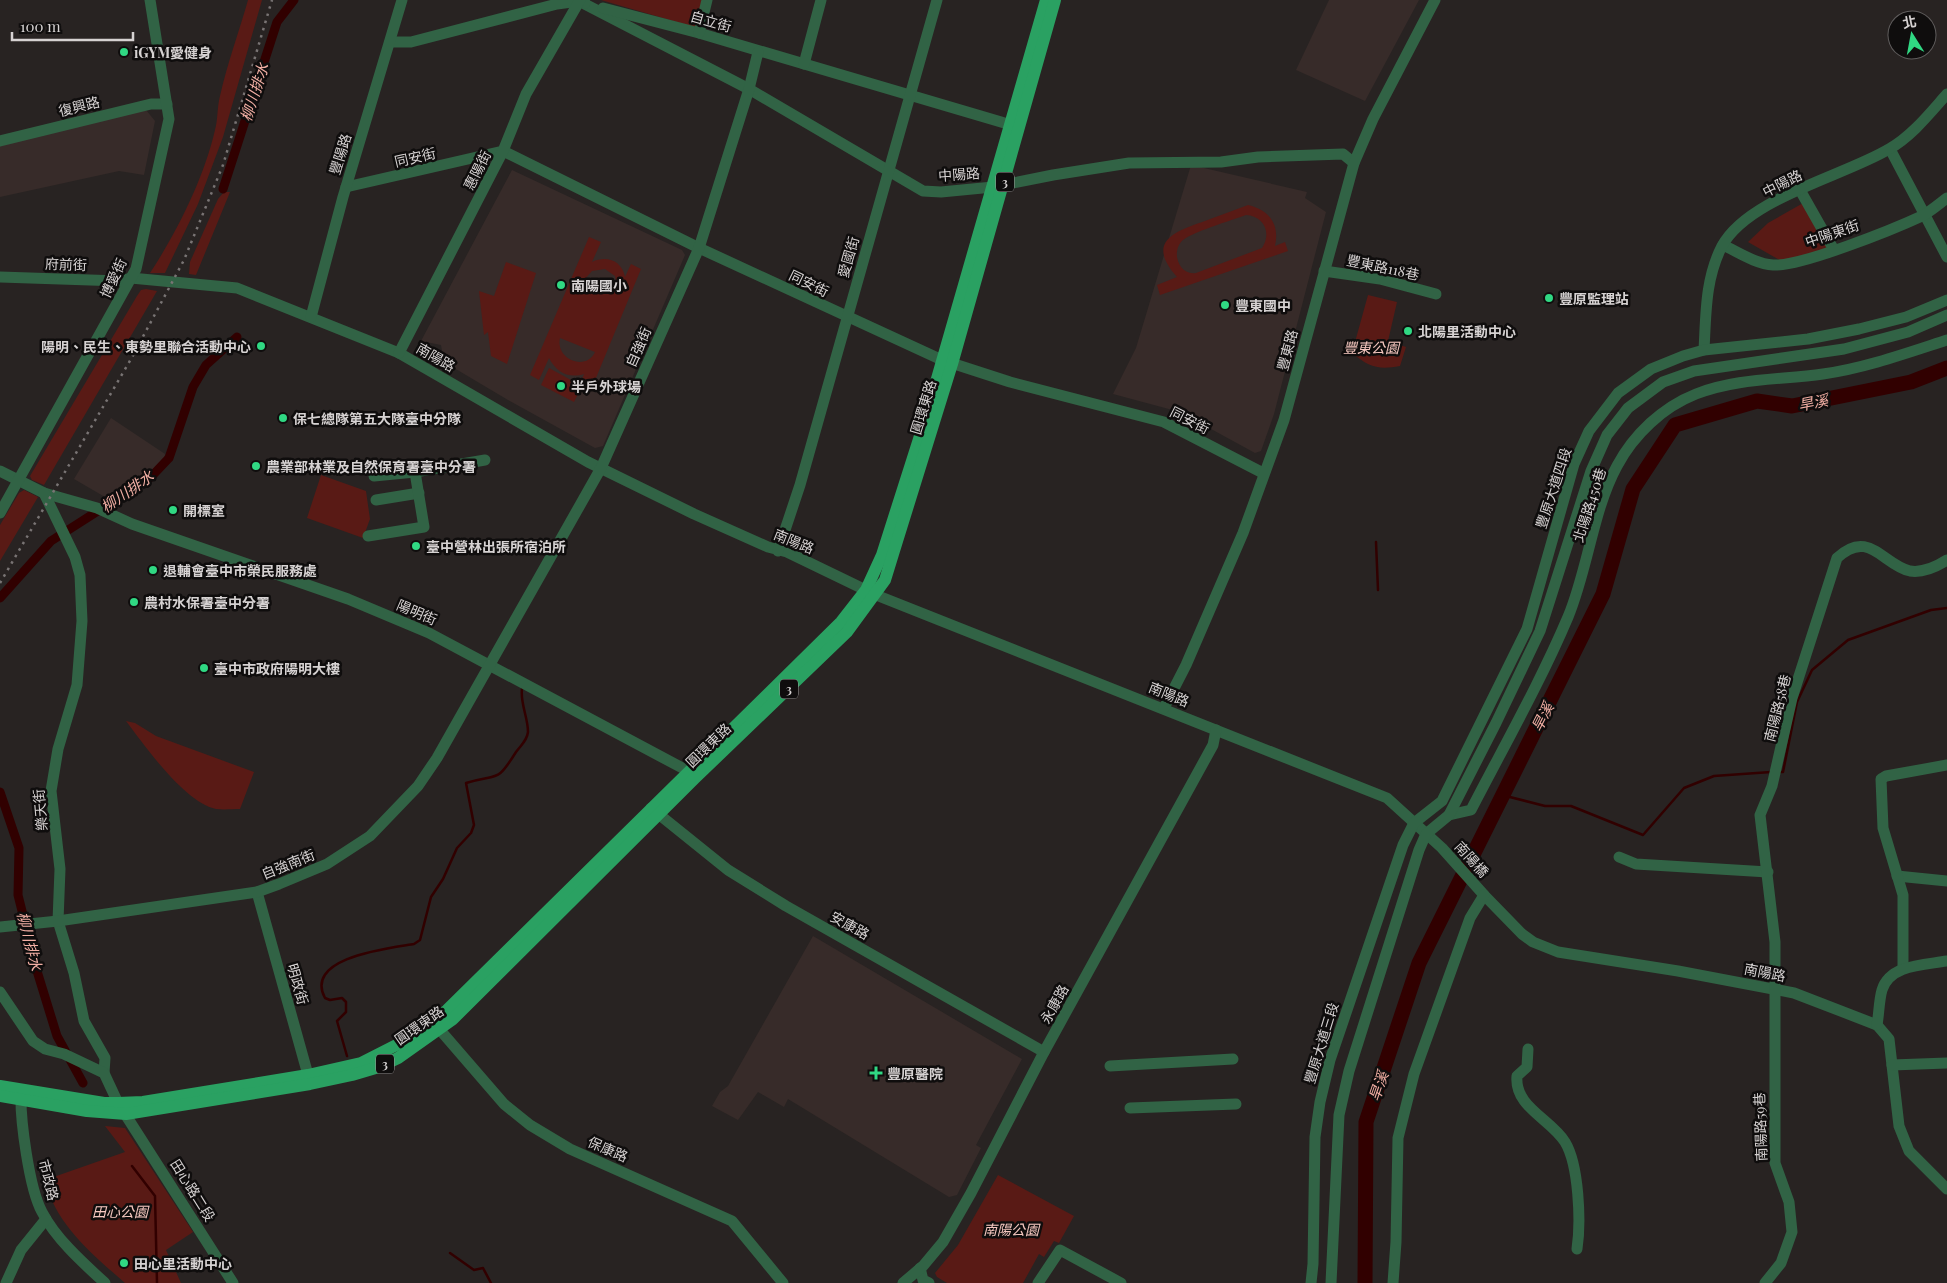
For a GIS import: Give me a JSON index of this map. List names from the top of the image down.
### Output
{
  "streets": {
    "main road": ["3", "圓環東路"],
    "street": [
      "自立街",
      "復興路",
      "豐陽路",
      "同安街",
      "惠陽街",
      "中陽路",
      "中陽東街",
      "愛國街",
      "府前街",
      "豐東路118巷",
      "博愛街",
      "自強街",
      "豐東路",
      "南陽路",
      "豐原大道四段",
      "北陽路450巷",
      "陽明街",
      "南陽路58巷",
      "樂天街",
      "南陽橋",
      "自強南街",
      "安康路",
      "明政街",
      "永康路",
      "豐原大道三段",
      "南陽路59巷",
      "保康路",
      "市政路",
      "田心路二段"
    ]
  },
  "crossings": [
    ["自立街", "豐陽路"],
    ["自立街", "惠陽街"],
    ["自立街", "中陽路"],
    ["自立街", "愛國街"],
    ["自立街", "自強街"],
    ["自立街", "圓環東路"],
    ["復興路", "博愛街"],
    ["豐陽路", "同安街"],
    ["豐陽路", "南陽路"],
    ["同安街", "惠陽街"],
    ["同安街", "愛國街"],
    ["同安街", "自強街"],
    ["同安街", "豐東路"],
    ["同安街", "圓環東路"],
    ["惠陽街", "中陽路"],
    ["惠陽街", "南陽路"],
    ["中陽路", "中陽東街"],
    ["中陽路", "愛國街"],
    ["中陽路", "自強街"],
    ["中陽路", "豐東路"],
    ["中陽路", "圓環東路"],
    ["中陽路", "豐原大道四段"],
    ["愛國街", "南陽路"],
    ["府前街", "博愛街"],
    ["府前街", "南陽路"],
    ["豐東路118巷", "豐東路"],
    ["博愛街", "南陽路"],
    ["自強街", "南陽路"],
    ["自強街", "陽明街"],
    ["自強街", "自強南街"],
    ["豐東路", "南陽路"],
    ["南陽路", "圓環東路"],
    ["南陽路", "豐原大道四段"],
    ["南陽路", "南陽路58巷"],
    ["南陽路", "南陽橋"],
    ["南陽路", "永康路"],
    ["南陽路", "豐原大道三段"],
    ["南陽路", "南陽路59巷"],
    ["圓環東路", "陽明街"],
    ["圓環東路", "樂天街"],
    ["圓環東路", "安康路"],
    ["圓環東路", "明政街"],
    ["圓環東路", "保康路"],
    ["圓環東路", "市政路"],
    ["圓環東路", "田心路二段"],
    ["豐原大道四段", "豐原大道三段"],
    ["陽明街", "樂天街"],
    ["陽明街", "自強南街"],
    ["南陽路58巷", "南陽路59巷"],
    ["樂天街", "自強南街"],
    ["樂天街", "田心路二段"],
    ["自強南街", "明政街"],
    ["安康路", "永康路"]
  ],
  "water": ["柳川排水", "旱溪"],
  "parks": ["豐東公園", "田心公園", "南陽公園"],
  "places": {
    "other": [
      "iGYM愛健身",
      "南陽國小",
      "豐原監理站",
      "豐東國中",
      "北陽里活動中心",
      "陽明、民生、東勢里聯合活動中心",
      "半戶外球場",
      "保七總隊第五大隊臺中分隊",
      "農業部林業及自然保育署臺中分署",
      "開標室",
      "臺中營林出張所宿泊所",
      "退輔會臺中市榮民服務處",
      "農村水保署臺中分署",
      "臺中市政府陽明大樓",
      "田心里活動中心"
    ],
    "health": ["豐原醫院"]
  },
  "scale_bar": "100 m",
  "north": "top"
}
